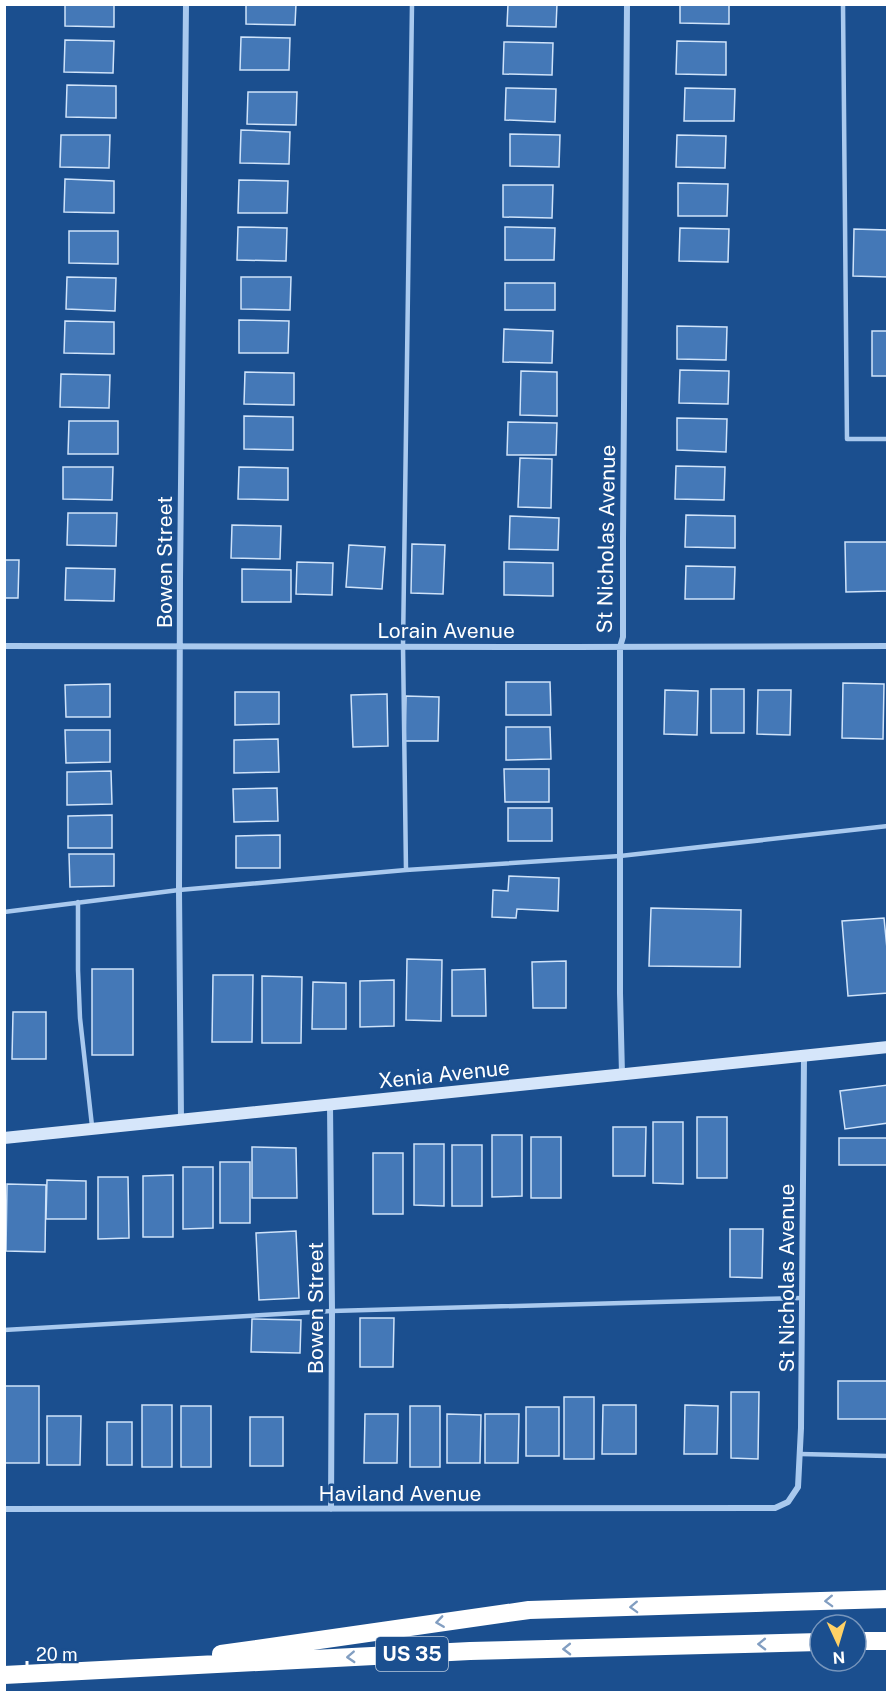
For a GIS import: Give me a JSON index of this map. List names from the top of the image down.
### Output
{
  "streets": {
    "highway": ["US 35"],
    "street": [
      "St Nicholas Avenue",
      "Bowen Street",
      "Lorain Avenue",
      "Xenia Avenue",
      "Haviland Avenue"
    ]
  },
  "crossings": [
    ["St Nicholas Avenue", "Lorain Avenue"],
    ["St Nicholas Avenue", "Xenia Avenue"],
    ["St Nicholas Avenue", "Haviland Avenue"],
    ["Bowen Street", "Lorain Avenue"],
    ["Bowen Street", "Xenia Avenue"],
    ["Bowen Street", "Haviland Avenue"]
  ],
  "scale_bar": "20 m",
  "north": "bottom"
}
